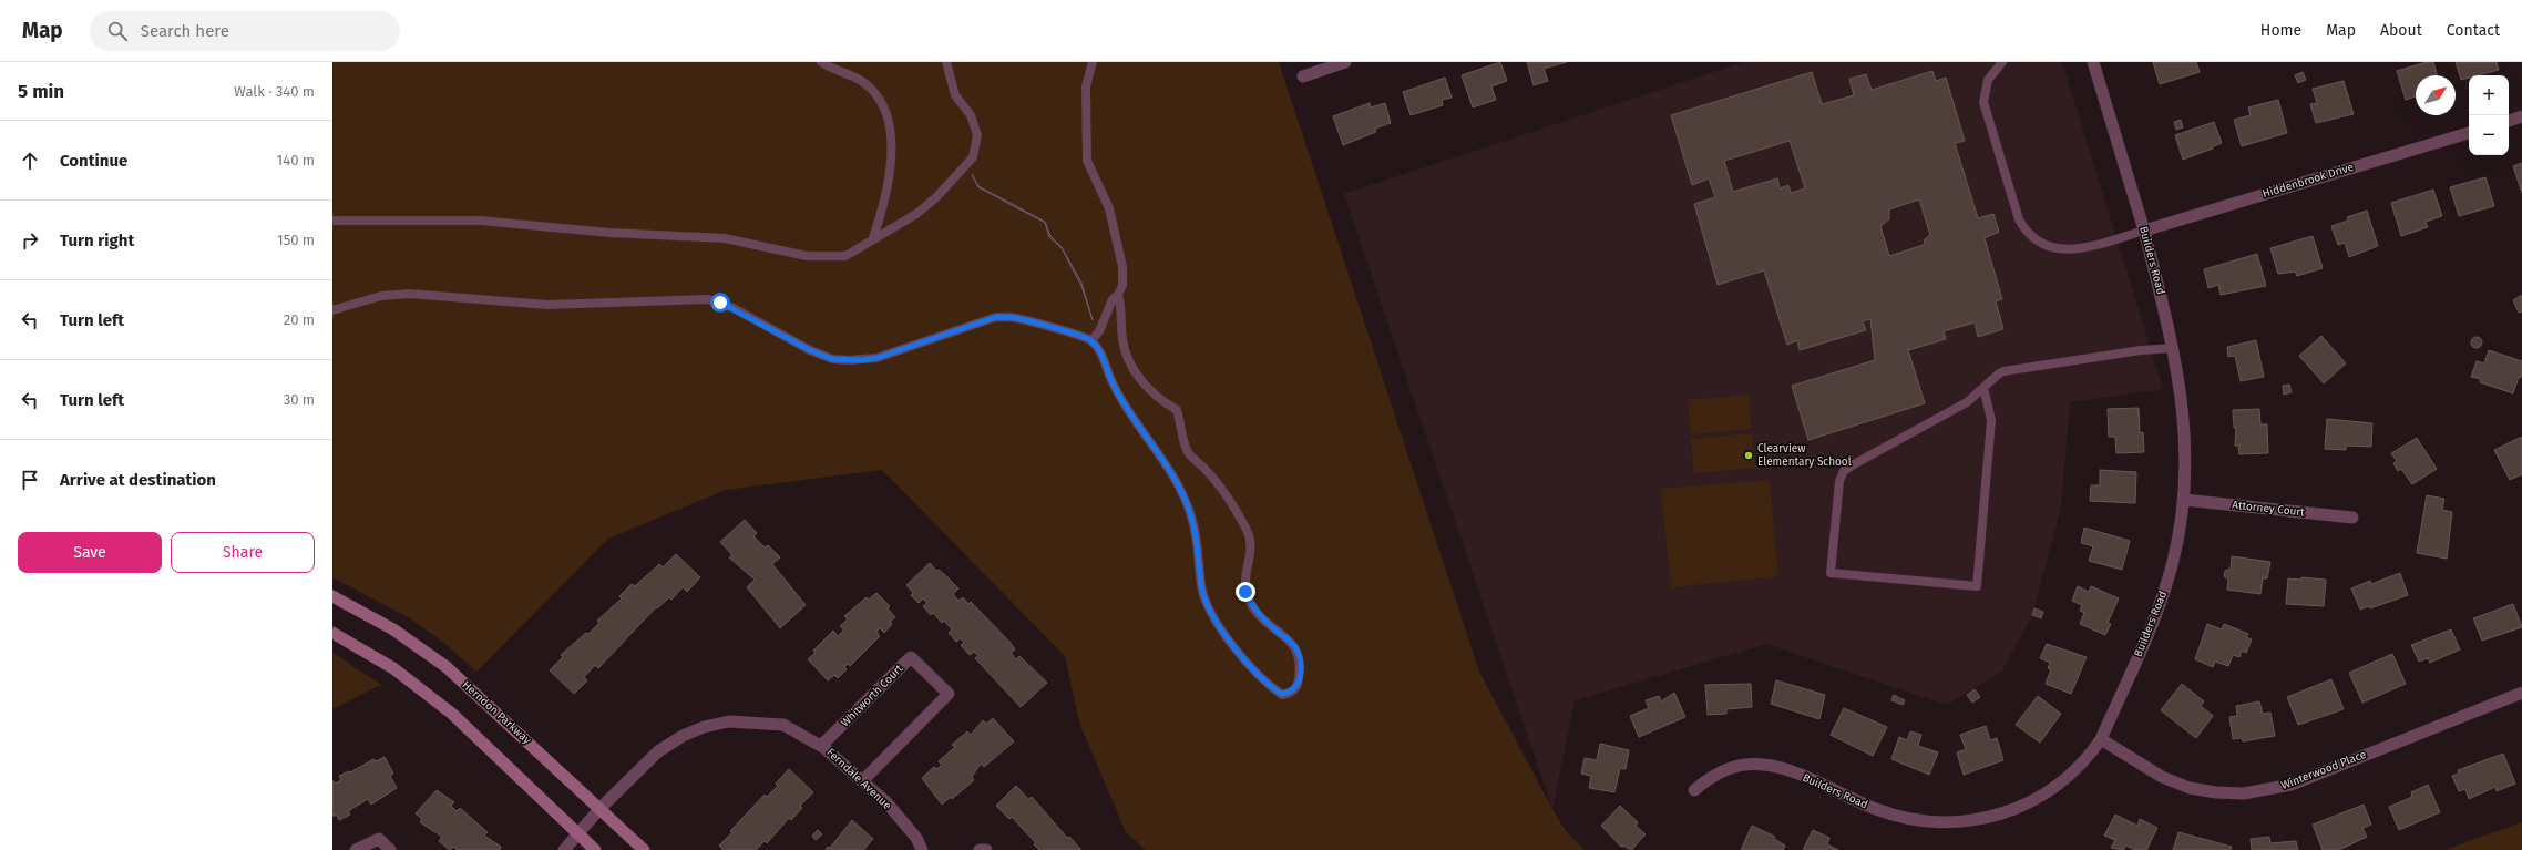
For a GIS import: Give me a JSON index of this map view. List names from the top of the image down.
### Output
{
  "streets": {
    "main road": ["Herndon Parkway"],
    "street": [
      "Hiddenbrook Drive",
      "Builders Road",
      "Attorney Court",
      "Whitworth Court",
      "Winterwood Place",
      "Ferndale Avenue"
    ]
  },
  "crossings": [
    ["Hiddenbrook Drive", "Builders Road"],
    ["Builders Road", "Attorney Court"],
    ["Builders Road", "Winterwood Place"],
    ["Whitworth Court", "Ferndale Avenue"],
    ["Herndon Parkway", "Ferndale Avenue"]
  ],
  "places": ["Clearview Elementary School"],
  "north": "top right",
  "page": {
    "header": "Map",
    "search": "Search here",
    "nav": [
      "Home",
      "Map",
      "About",
      "Contact"
    ],
    "heading": ["5 min", "Walk · 340 m"],
    "map_buttons": ["+", "−"],
    "list": [
      ["Continue", "140 m"],
      ["Turn right", "150 m"],
      ["Turn left", "20 m"],
      ["Turn left", "30 m"],
      "Arrive at destination"
    ],
    "buttons": ["Save", "Share"]
  }
}
